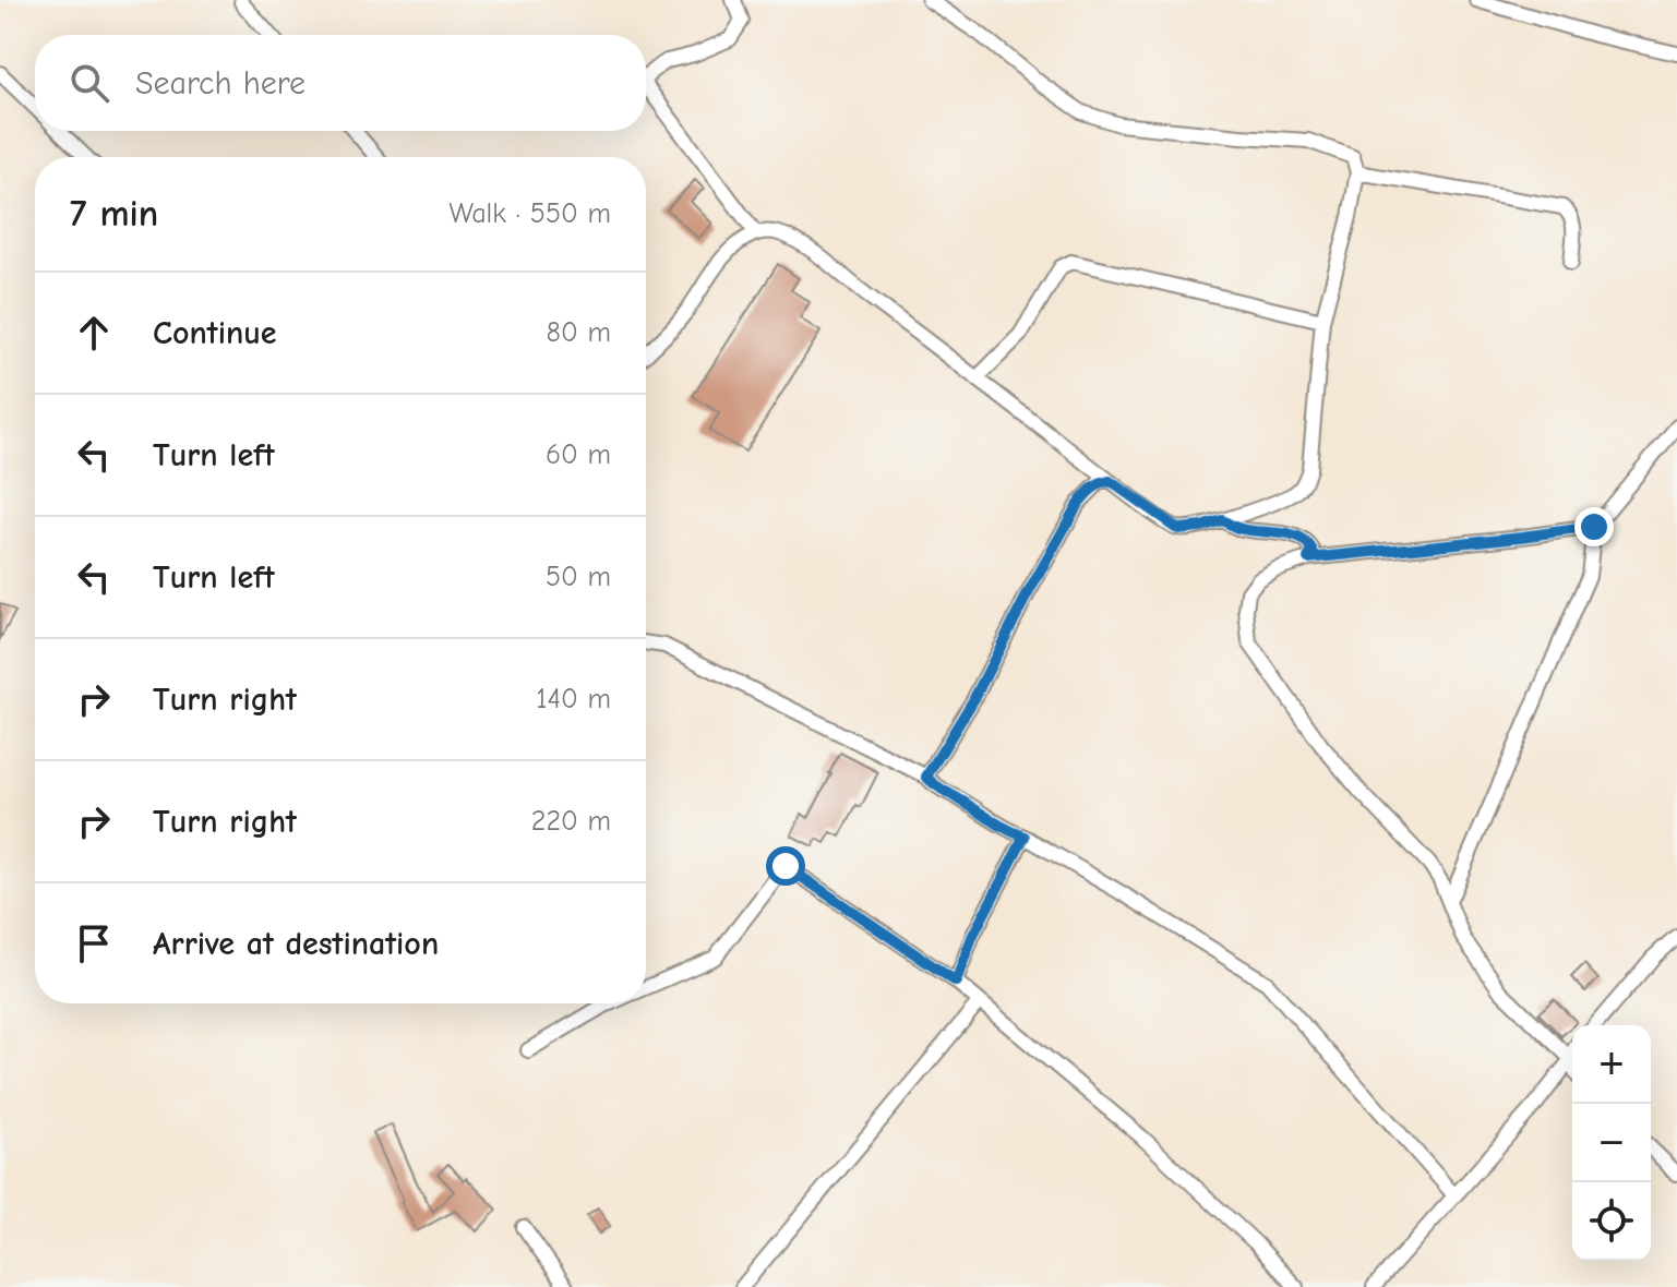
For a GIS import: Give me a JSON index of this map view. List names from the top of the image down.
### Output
{
  "page": {
    "search": "Search here",
    "heading": ["7 min", "Walk · 550 m"],
    "list": [
      ["Continue", "80 m"],
      ["Turn left", "60 m"],
      ["Turn left", "50 m"],
      ["Turn right", "140 m"],
      ["Turn right", "220 m"],
      "Arrive at destination"
    ],
    "map_buttons": ["+", "−"]
  }
}
